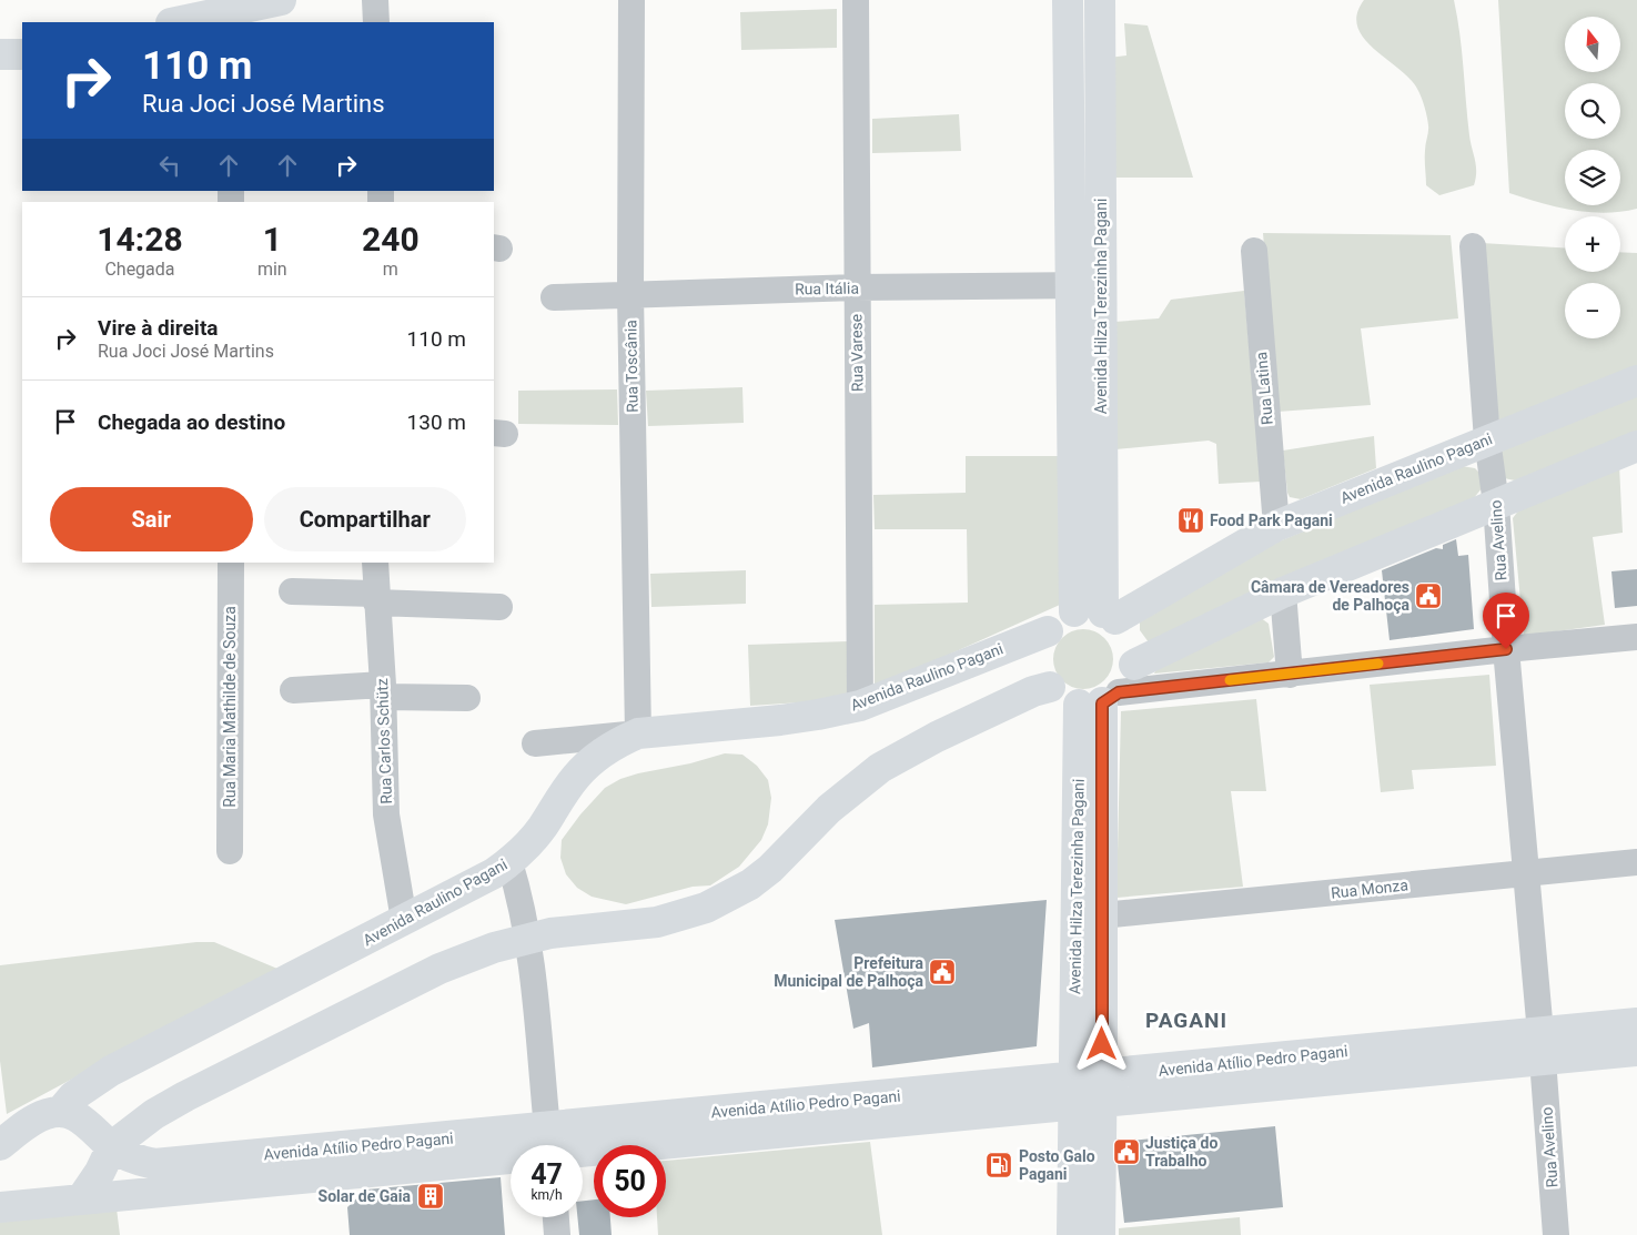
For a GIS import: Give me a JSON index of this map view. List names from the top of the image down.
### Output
{
  "streets": {
    "main road": ["Avenida Hilza Terezinha Pagani", "Avenida Raulino Pagani", "Avenida Atílio Pedro Pagani"],
    "street": [
      "Rua Itália",
      "Rua Varese",
      "Rua Toscânia",
      "Rua Latina",
      "Rua Avelino",
      "Rua Maria Mathilde de Souza",
      "Rua Carlos Schütz",
      "Rua Monza"
    ]
  },
  "crossings": [
    ["Rua Itália", "Avenida Hilza Terezinha Pagani"],
    ["Rua Itália", "Rua Varese"],
    ["Rua Itália", "Rua Toscânia"],
    ["Avenida Hilza Terezinha Pagani", "Avenida Raulino Pagani"],
    ["Avenida Hilza Terezinha Pagani", "Rua Monza"],
    ["Avenida Hilza Terezinha Pagani", "Avenida Atílio Pedro Pagani"],
    ["Rua Varese", "Avenida Raulino Pagani"],
    ["Rua Toscânia", "Avenida Raulino Pagani"],
    ["Rua Latina", "Avenida Raulino Pagani"],
    ["Avenida Raulino Pagani", "Rua Avelino"],
    ["Avenida Raulino Pagani", "Rua Carlos Schütz"],
    ["Avenida Raulino Pagani", "Avenida Atílio Pedro Pagani"],
    ["Rua Avelino", "Rua Monza"],
    ["Rua Avelino", "Avenida Atílio Pedro Pagani"]
  ],
  "districts": ["PAGANI"],
  "places": {
    "restaurant": ["Food Park Pagani"],
    "public building": ["Câmara de Vereadores de Palhoça", "Prefeitura Municipal de Palhoça", "Justiça do Trabalho"],
    "fuel station": ["Posto Galo Pagani"],
    "building": ["Solar de Gaia"]
  },
  "north": "top",
  "page": {
    "map_buttons": ["+", "−"],
    "turn": ["110 m", "Rua Joci José Martins"],
    "eta": [
      "14:28",
      "Chegada",
      "1",
      "min",
      "240",
      "m"
    ],
    "list": [
      {
        "name": "Vire à direita",
        "note": "Rua Joci José Martins",
        "value": "110 m"
      },
      {
        "name": "Chegada ao destino",
        "value": "130 m"
      }
    ],
    "buttons": ["Sair", "Compartilhar"],
    "speed": "47 km/h",
    "limit": "50"
  }
}
